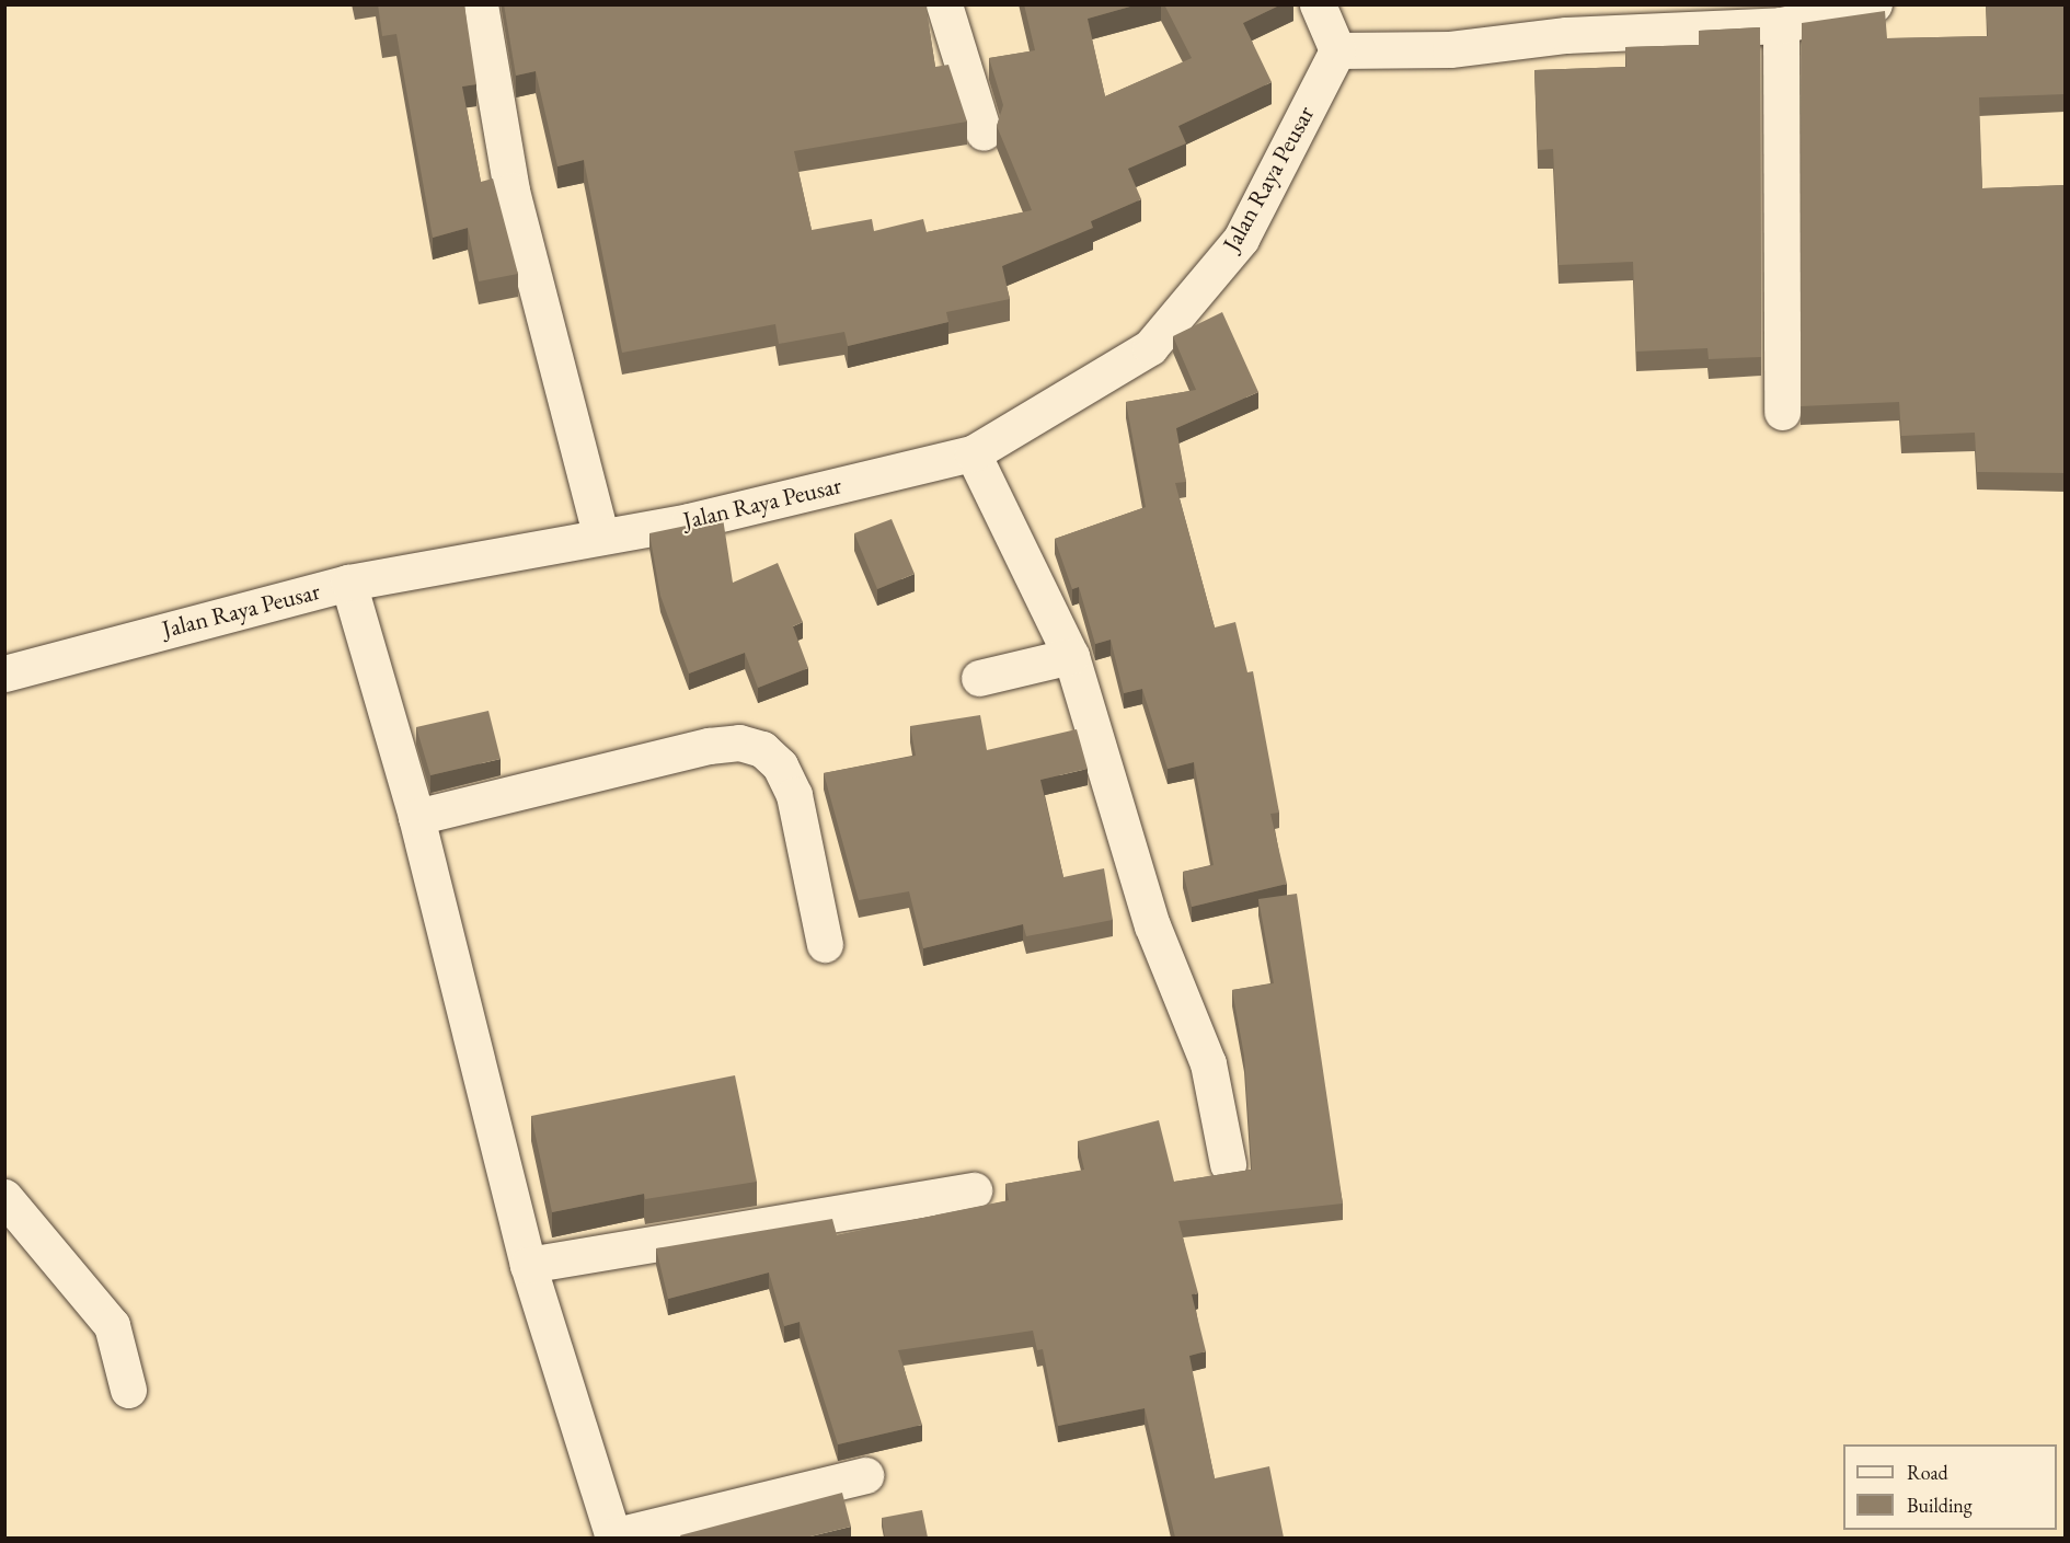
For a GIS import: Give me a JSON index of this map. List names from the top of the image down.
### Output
{
  "streets": {
    "street": ["Jalan Raya Peusar"]
  },
  "legend": ["Road", "Building"]
}
